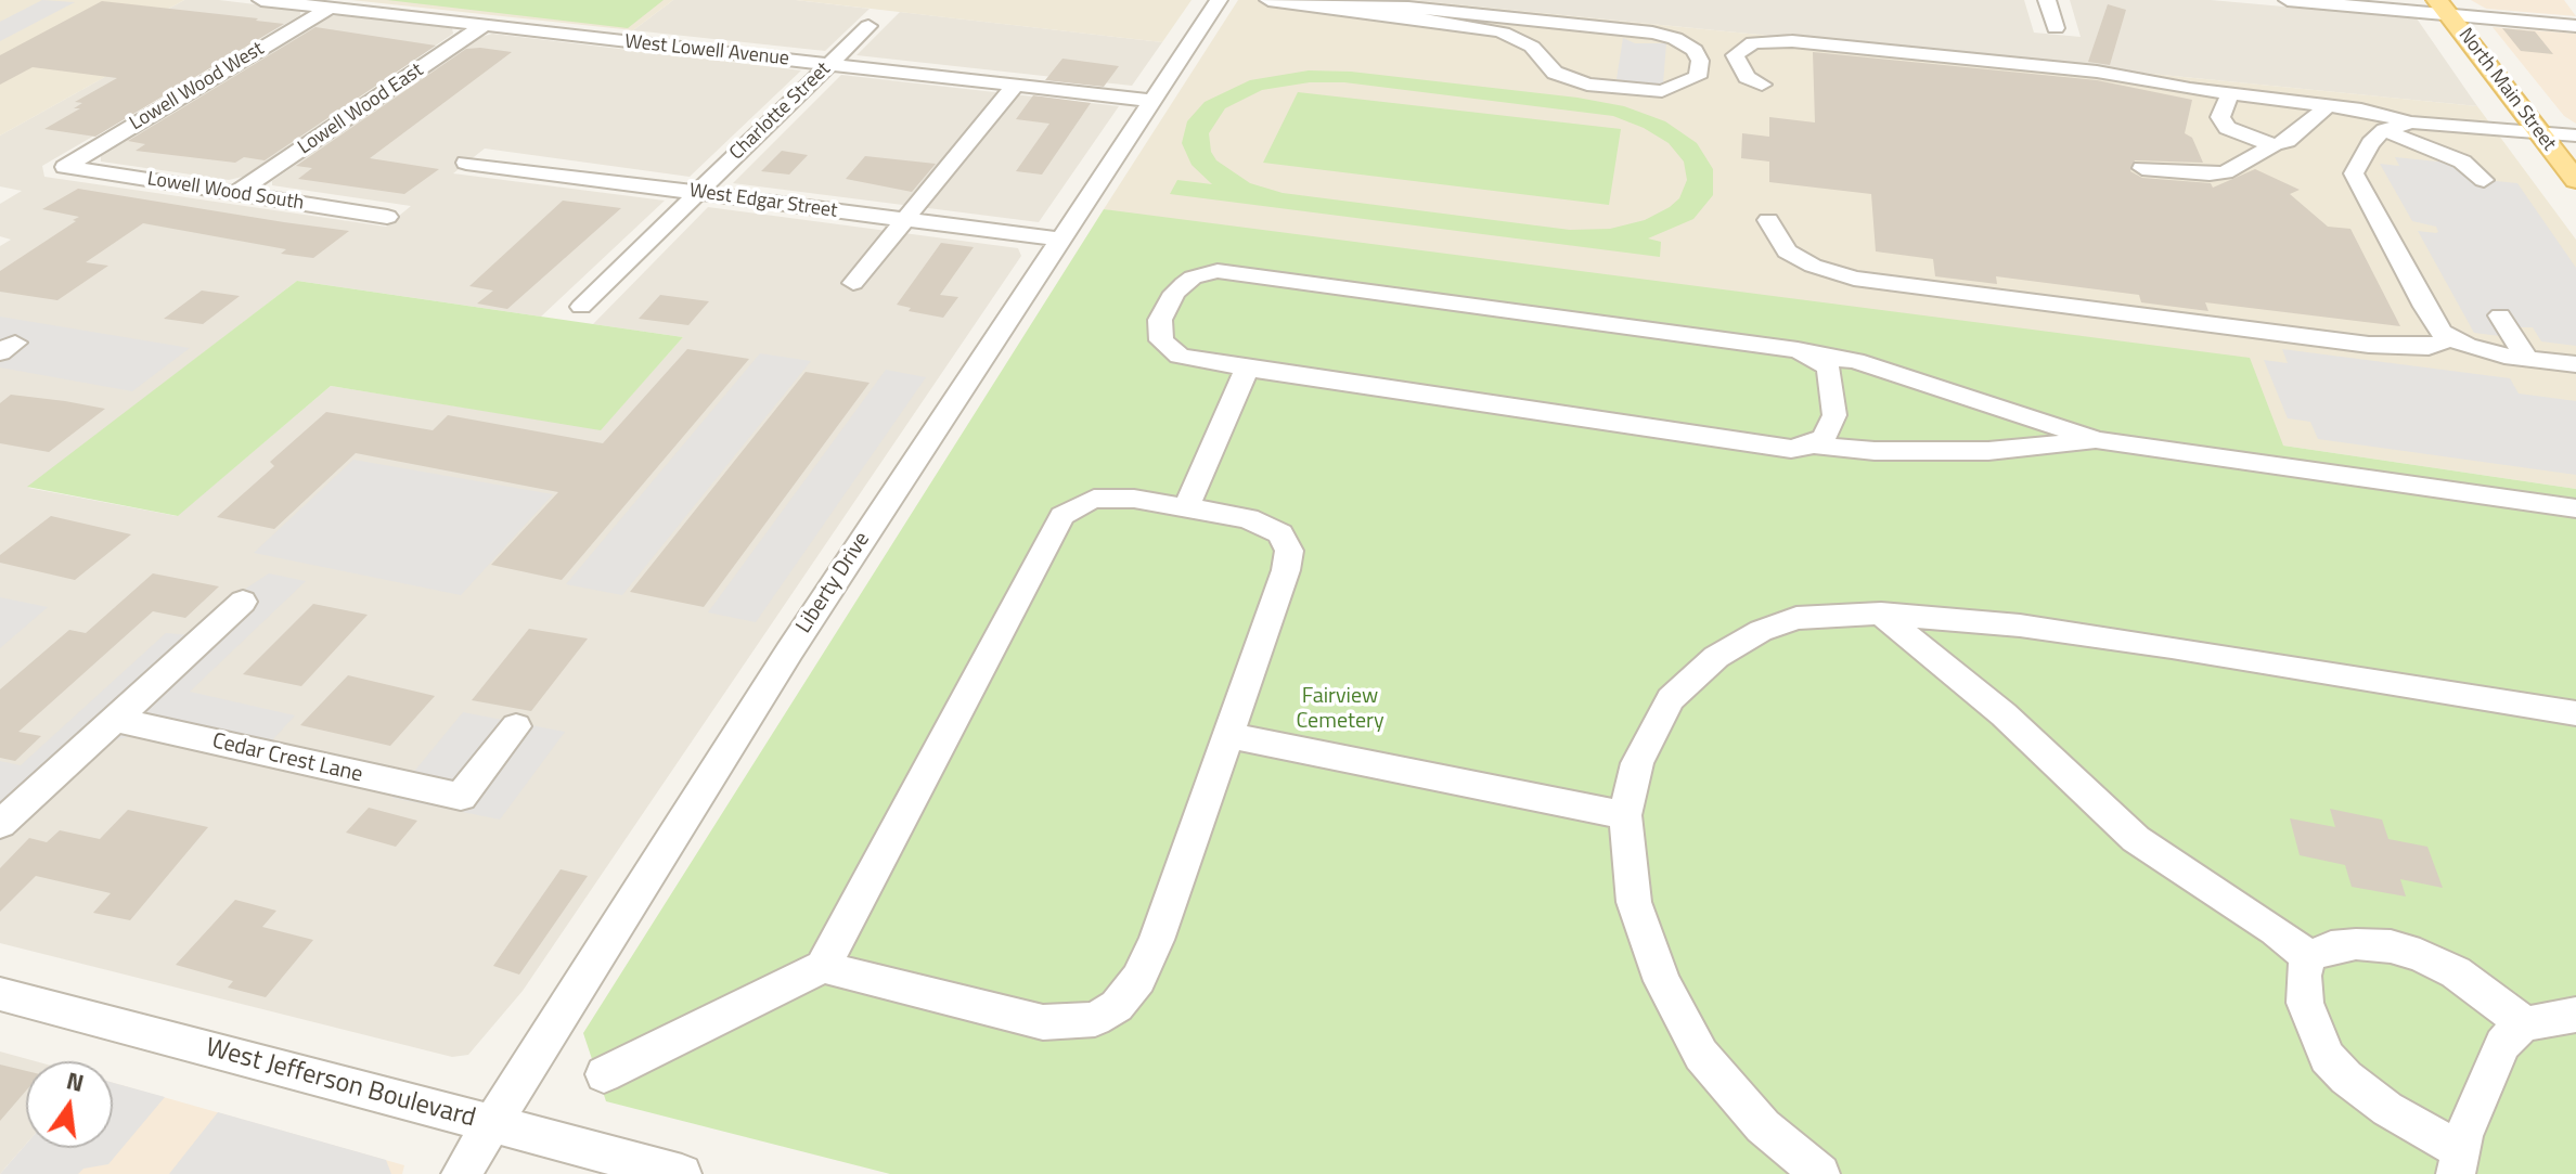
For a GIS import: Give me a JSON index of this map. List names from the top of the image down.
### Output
{
  "streets": {
    "main road": ["North Main Street"],
    "street": [
      "West Lowell Avenue",
      "Lowell Wood West",
      "Lowell Wood East",
      "Charlotte Street",
      "Lowell Wood South",
      "West Edgar Street",
      "Liberty Drive",
      "Cedar Crest Lane",
      "West Jefferson Boulevard"
    ]
  },
  "crossings": [
    ["West Lowell Avenue", "Lowell Wood West"],
    ["West Lowell Avenue", "Lowell Wood East"],
    ["West Lowell Avenue", "Charlotte Street"],
    ["West Lowell Avenue", "Liberty Drive"],
    ["Lowell Wood West", "Lowell Wood South"],
    ["Lowell Wood East", "Lowell Wood South"],
    ["Charlotte Street", "West Edgar Street"],
    ["West Edgar Street", "Liberty Drive"],
    ["Liberty Drive", "West Jefferson Boulevard"]
  ],
  "parks": ["Fairview Cemetery"],
  "north": "top"
}
